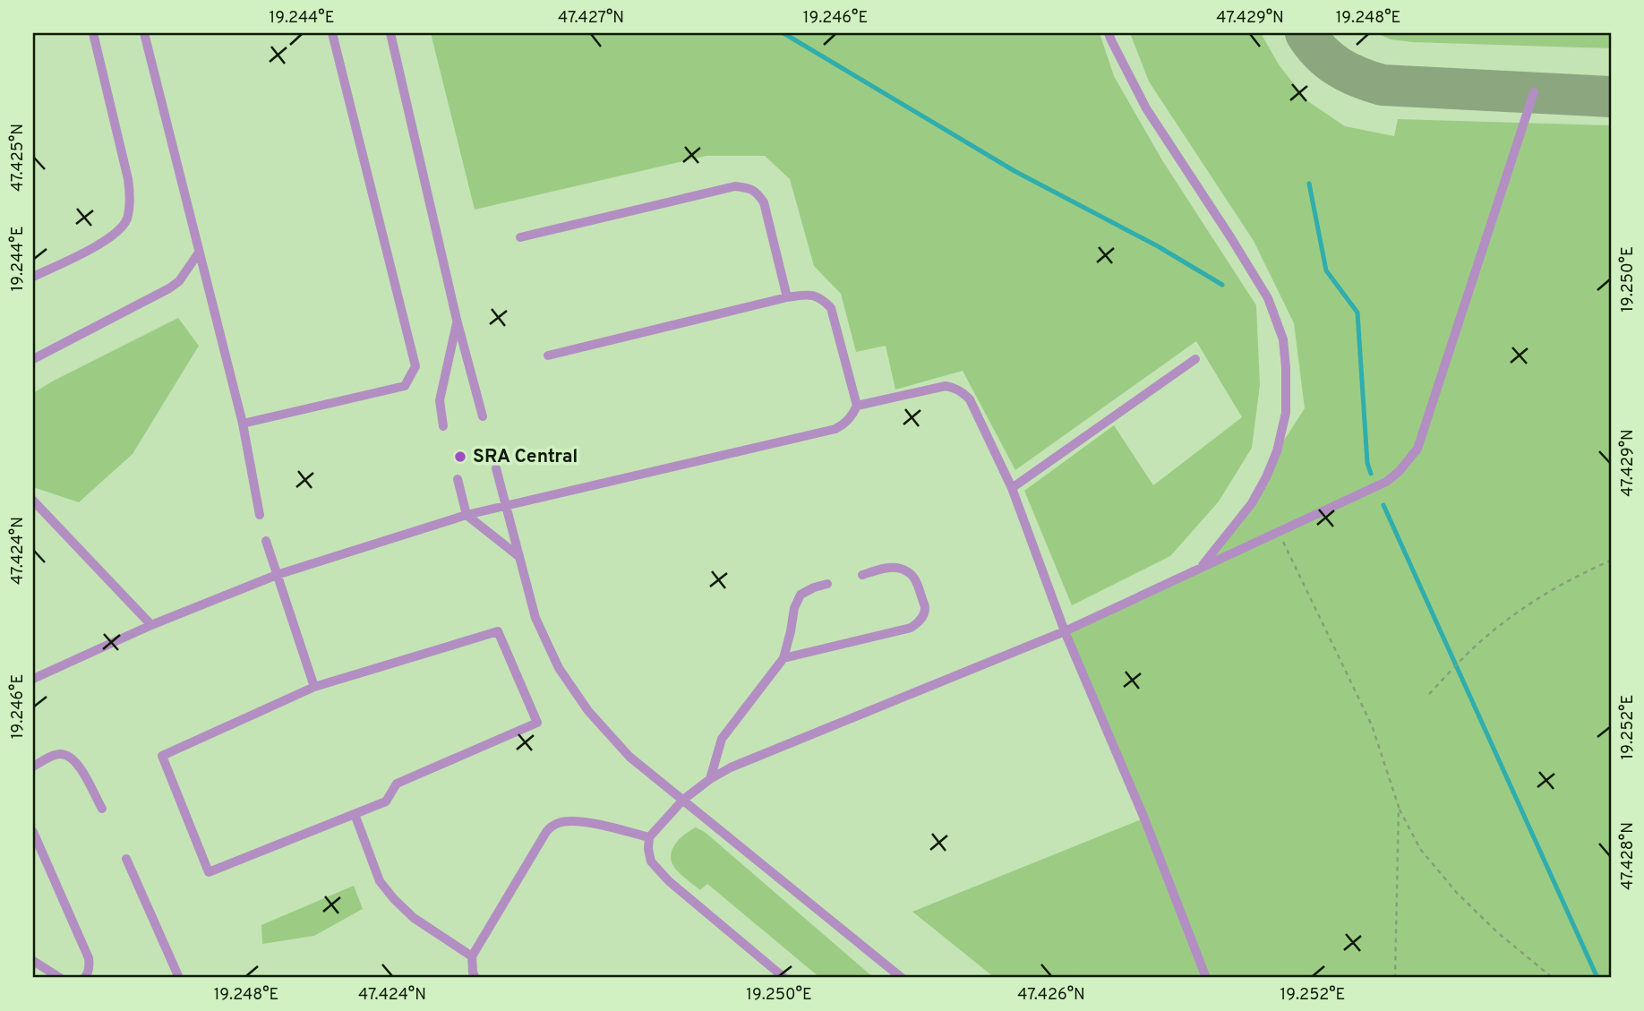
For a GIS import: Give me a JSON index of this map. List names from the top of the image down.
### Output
{
  "places": ["SRA Central"],
  "coordinates": [
    "19.244°E",
    "47.427°N",
    "19.246°E",
    "47.429°N",
    "19.248°E",
    "47.425°N",
    "19.250°E",
    "47.424°N",
    "19.252°E",
    "47.428°N",
    "47.426°N"
  ]
}
